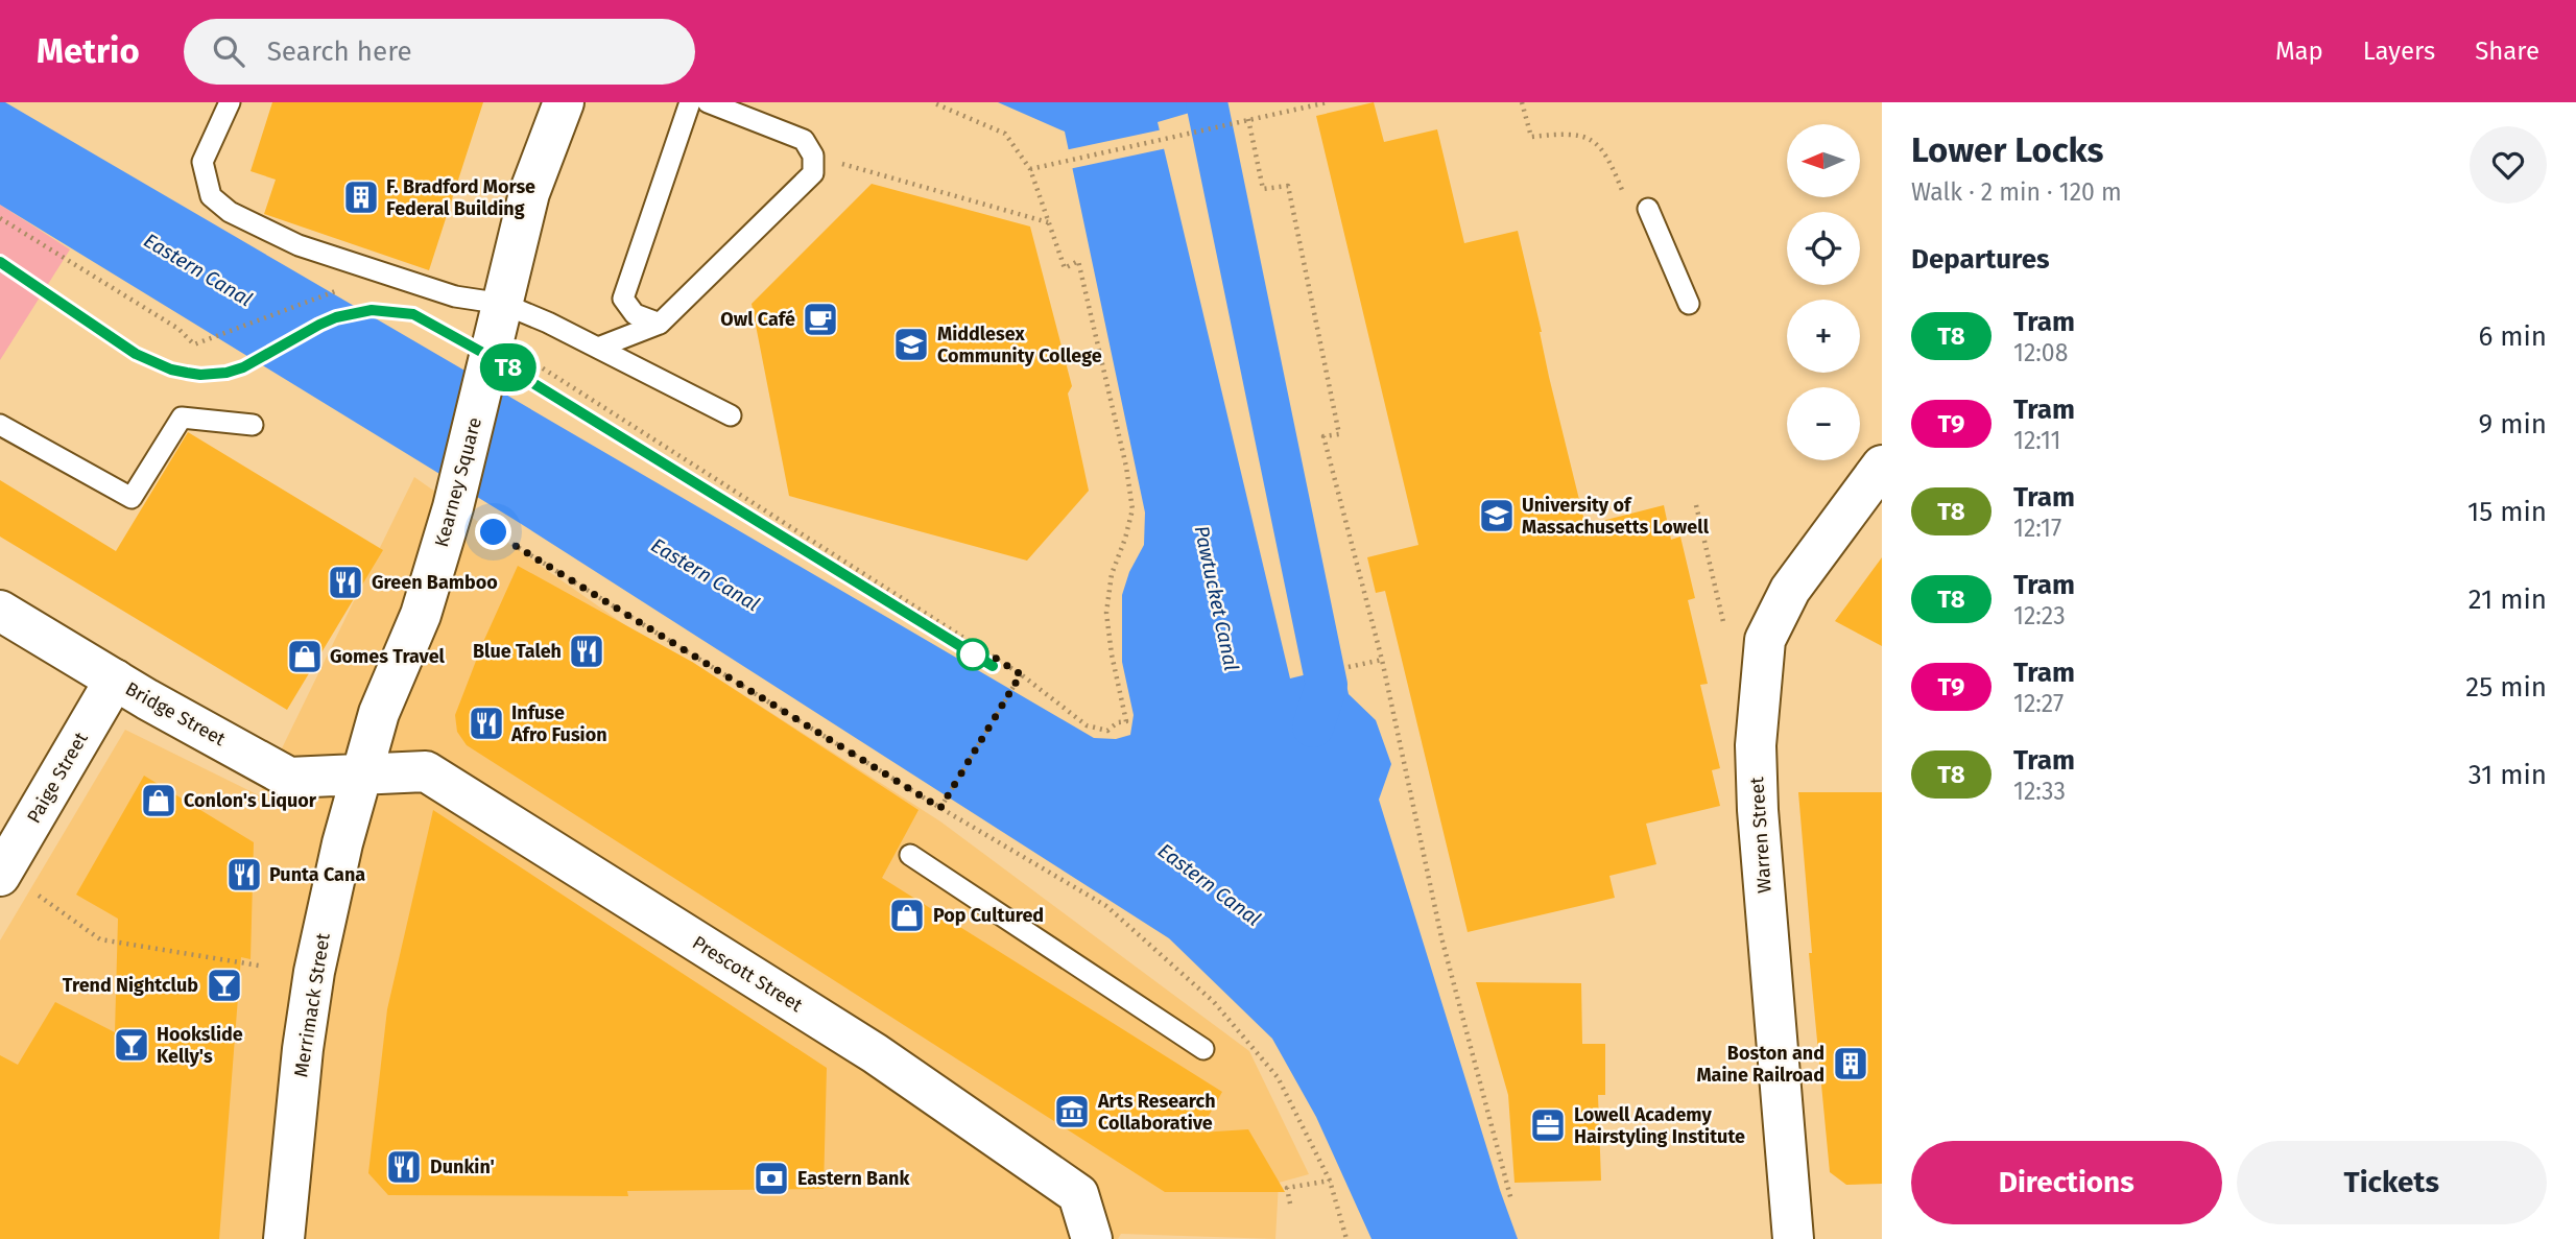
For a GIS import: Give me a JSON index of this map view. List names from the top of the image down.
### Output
{
  "streets": {
    "main road": [
      "Kearney Square",
      "Bridge Street",
      "Paige Street",
      "Warren Street",
      "Prescott Street",
      "Merrimack Street"
    ]
  },
  "crossings": [
    ["Kearney Square", "Bridge Street"],
    ["Kearney Square", "Prescott Street"],
    ["Kearney Square", "Merrimack Street"],
    ["Bridge Street", "Paige Street"],
    ["Bridge Street", "Prescott Street"],
    ["Bridge Street", "Merrimack Street"],
    ["Prescott Street", "Merrimack Street"]
  ],
  "water": ["Eastern Canal", "Pawtucket Canal"],
  "places": {
    "building": ["F. Bradford Morse Federal Building", "Boston and Maine Railroad"],
    "cafe": ["Owl Café"],
    "school or university": ["Middlesex Community College", "University of Massachusetts Lowell"],
    "restaurant": [
      "Green Bamboo",
      "Blue Taleh",
      "Infuse Afro Fusion",
      "Punta Cana",
      "Dunkin'"
    ],
    "shop": ["Gomes Travel", "Conlon's Liquor", "Pop Cultured"],
    "bar": ["Trend Nightclub", "Hookslide Kelly's"],
    "museum": ["Arts Research Collaborative"],
    "office": ["Lowell Academy Hairstyling Institute"],
    "bank": ["Eastern Bank"]
  },
  "lines": ["tram line T8"],
  "north": "left",
  "page": {
    "header": "Metrio",
    "search": "Search here",
    "nav": ["Map", "Layers", "Share"],
    "on_map": "T8",
    "heading": [
      ["Lower Locks", "Walk · 2 min · 120 m"],
      "Departures"
    ],
    "map_buttons": ["+", "−"],
    "list": [
      {
        "mark": "T8",
        "name": "Tram",
        "note": "12:08",
        "value": "6 min"
      },
      {
        "mark": "T9",
        "name": "Tram",
        "note": "12:11",
        "value": "9 min"
      },
      {
        "mark": "T8",
        "name": "Tram",
        "note": "12:17",
        "value": "15 min"
      },
      {
        "mark": "T8",
        "name": "Tram",
        "note": "12:23",
        "value": "21 min"
      },
      {
        "mark": "T9",
        "name": "Tram",
        "note": "12:27",
        "value": "25 min"
      },
      {
        "mark": "T8",
        "name": "Tram",
        "note": "12:33",
        "value": "31 min"
      }
    ],
    "buttons": ["Directions", "Tickets"]
  }
}
